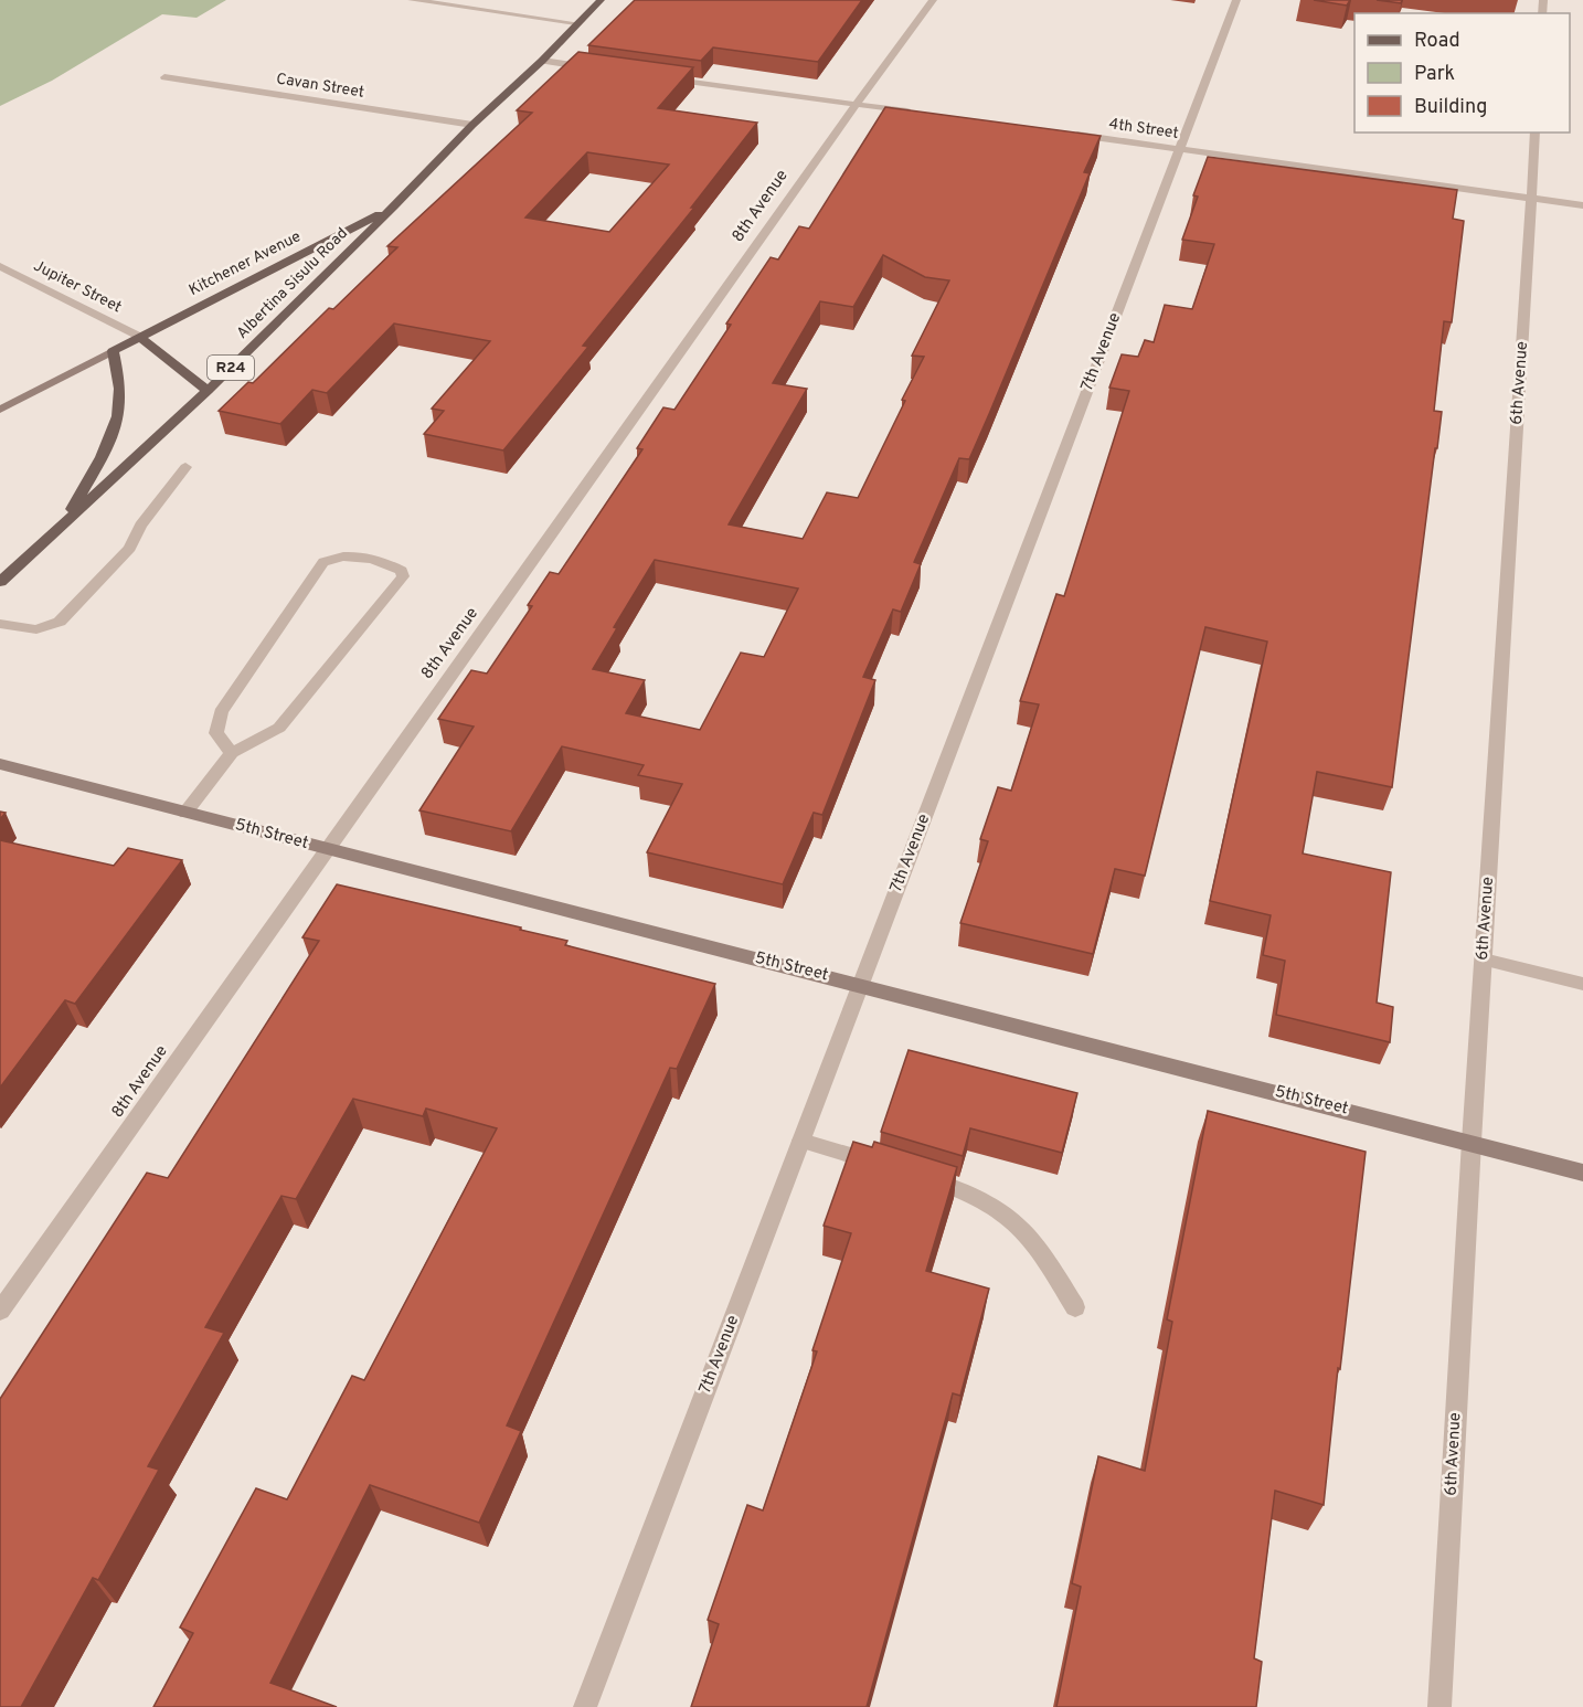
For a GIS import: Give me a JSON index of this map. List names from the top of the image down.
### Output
{
  "streets": {
    "main road": ["Kitchener Avenue", "Albertina Sisulu Road", "R24"],
    "street": [
      "Cavan Street",
      "4th Street",
      "8th Avenue",
      "Jupiter Street",
      "7th Avenue",
      "6th Avenue",
      "5th Street"
    ]
  },
  "crossings": [
    ["Cavan Street", "Albertina Sisulu Road"],
    ["4th Street", "7th Avenue"],
    ["4th Street", "6th Avenue"],
    ["8th Avenue", "5th Street"],
    ["Kitchener Avenue", "Albertina Sisulu Road"],
    ["Kitchener Avenue", "Jupiter Street"],
    ["Kitchener Avenue", "R24"],
    ["Albertina Sisulu Road", "R24"],
    ["7th Avenue", "5th Street"],
    ["6th Avenue", "5th Street"]
  ],
  "legend": ["Road", "Park", "Building"]
}
